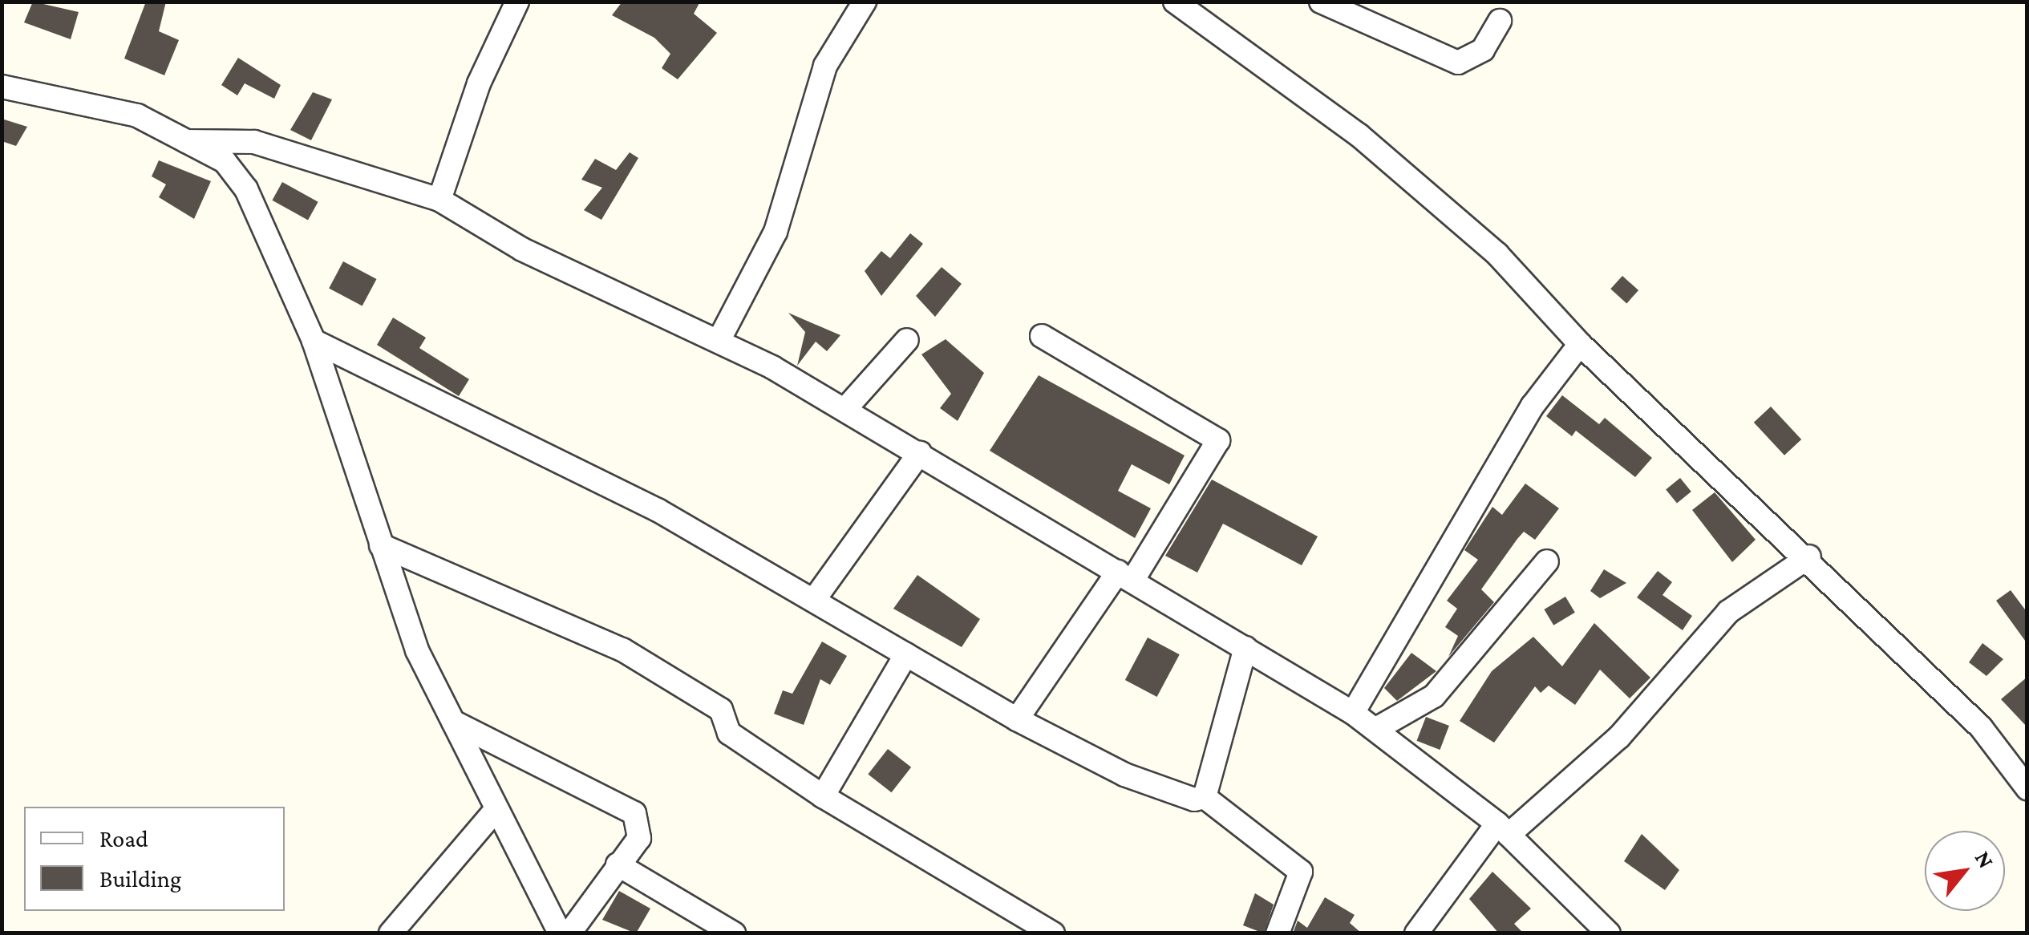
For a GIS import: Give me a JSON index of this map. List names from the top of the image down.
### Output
{
  "legend": ["Road", "Building"],
  "north": "top right"
}
